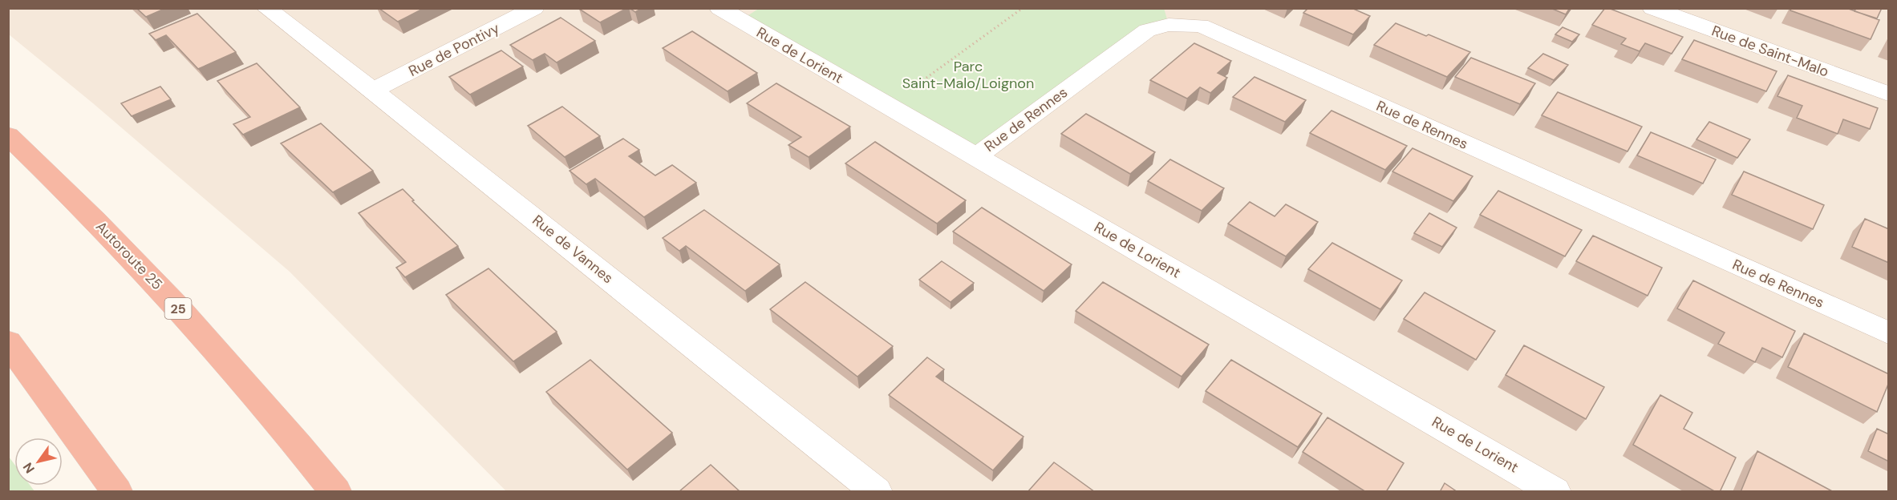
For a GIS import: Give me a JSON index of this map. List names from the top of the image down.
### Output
{
  "streets": {
    "highway": ["Autoroute 25", "25"],
    "street": [
      "Rue de Pontivy",
      "Rue de Saint-Malo",
      "Rue de Lorient",
      "Rue de Rennes",
      "Rue de Vannes"
    ]
  },
  "crossings": [
    ["Rue de Pontivy", "Rue de Vannes"],
    ["Rue de Lorient", "Rue de Rennes"]
  ],
  "parks": ["Parc Saint-Malo/Loignon"],
  "north": "bottom left"
}
